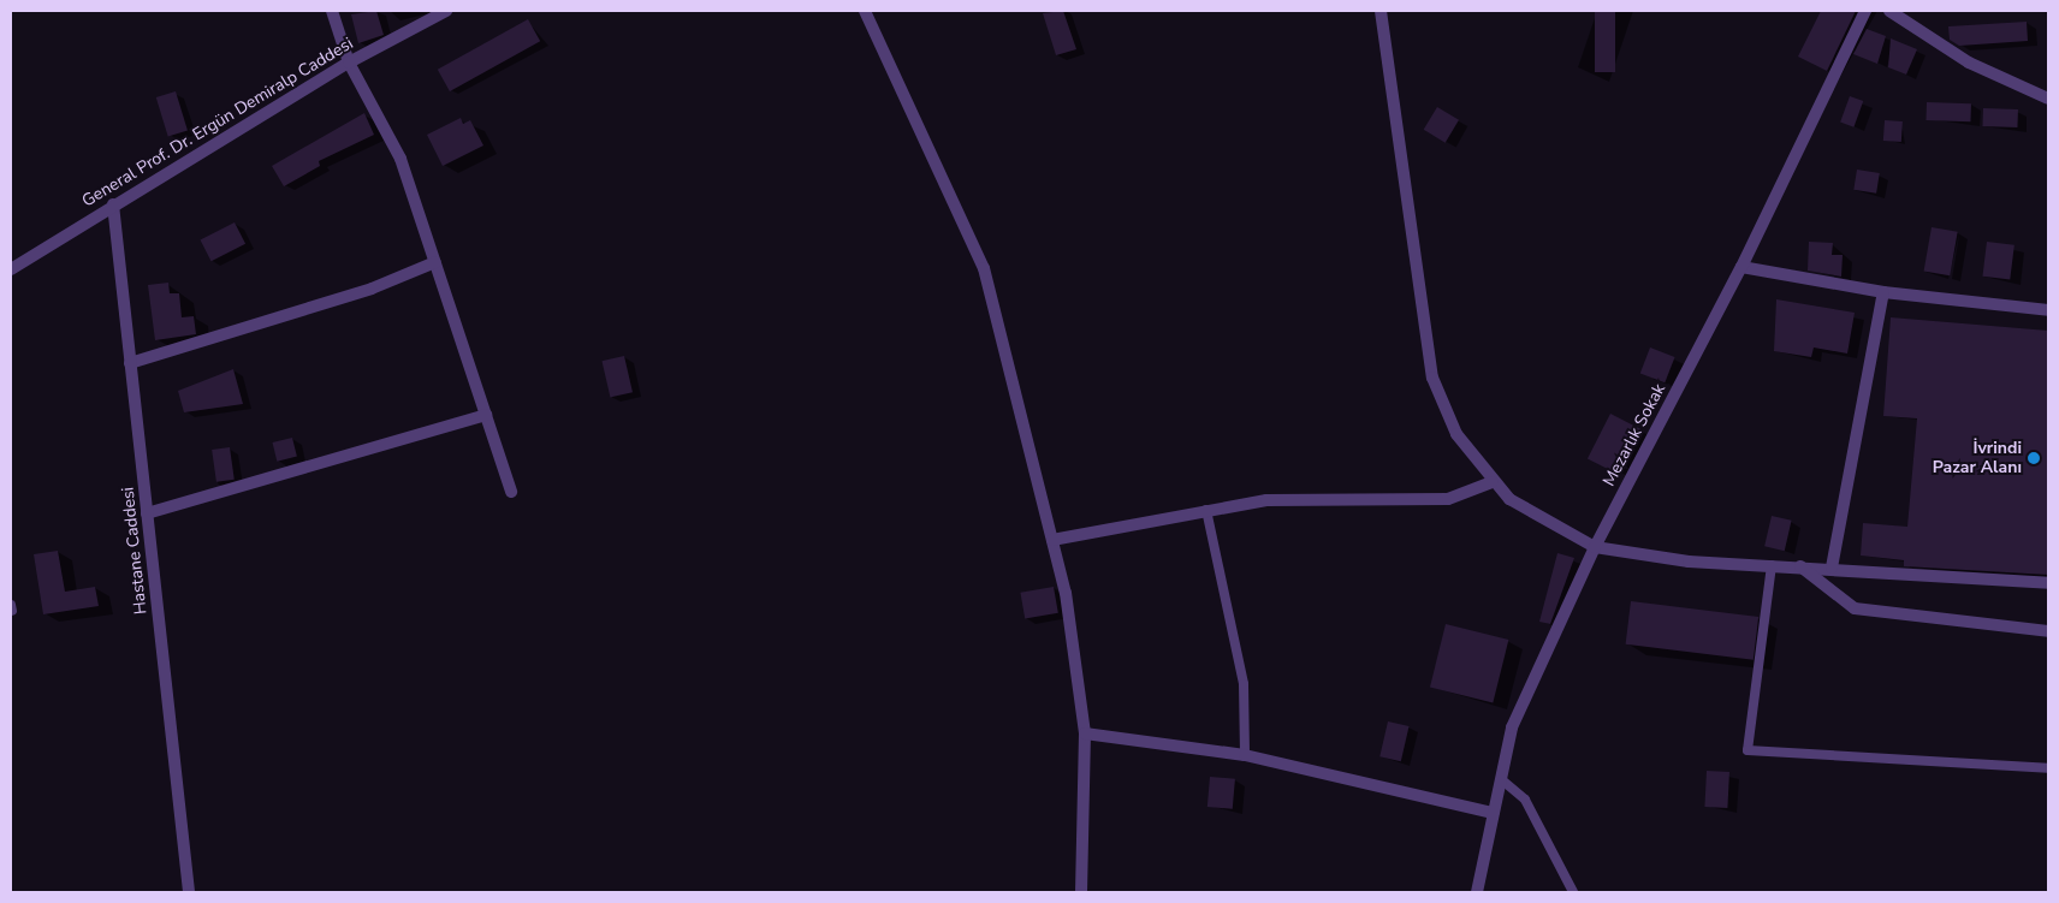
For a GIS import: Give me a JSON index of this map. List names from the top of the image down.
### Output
{
  "streets": {
    "street": ["General Prof. Dr. Ergün Demiralp Caddesi", "Mezarlık Sokak", "Hastane Caddesi"]
  },
  "crossings": [
    ["General Prof. Dr. Ergün Demiralp Caddesi", "Hastane Caddesi"]
  ],
  "places": ["İvrindi Pazar Alanı"]
}
